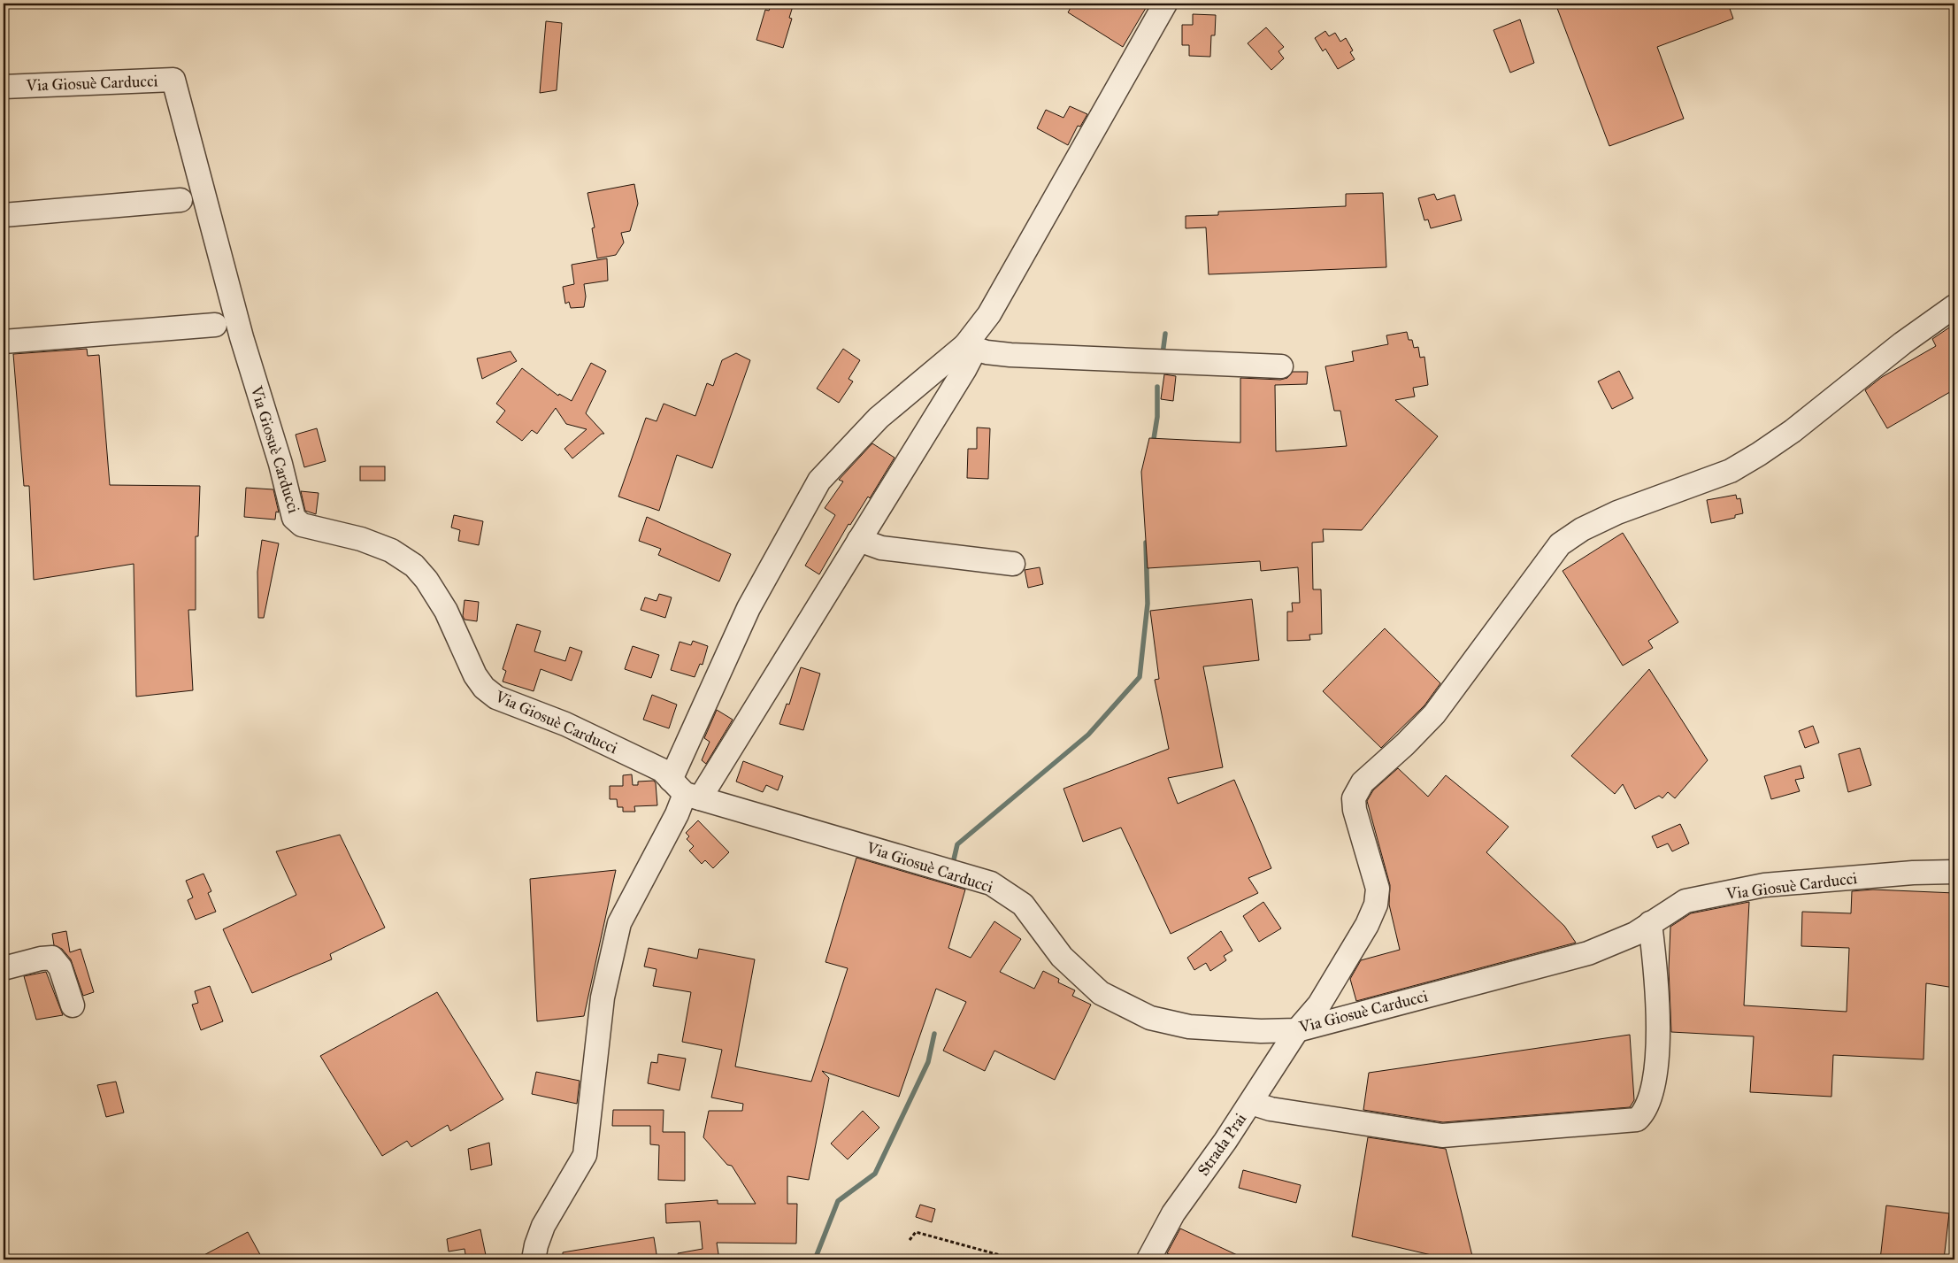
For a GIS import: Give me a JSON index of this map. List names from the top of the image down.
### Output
{
  "streets": {
    "street": ["Via Giosuè Carducci", "Strada Prai"]
  },
  "crossings": [
    ["Via Giosuè Carducci", "Strada Prai"]
  ]
}
